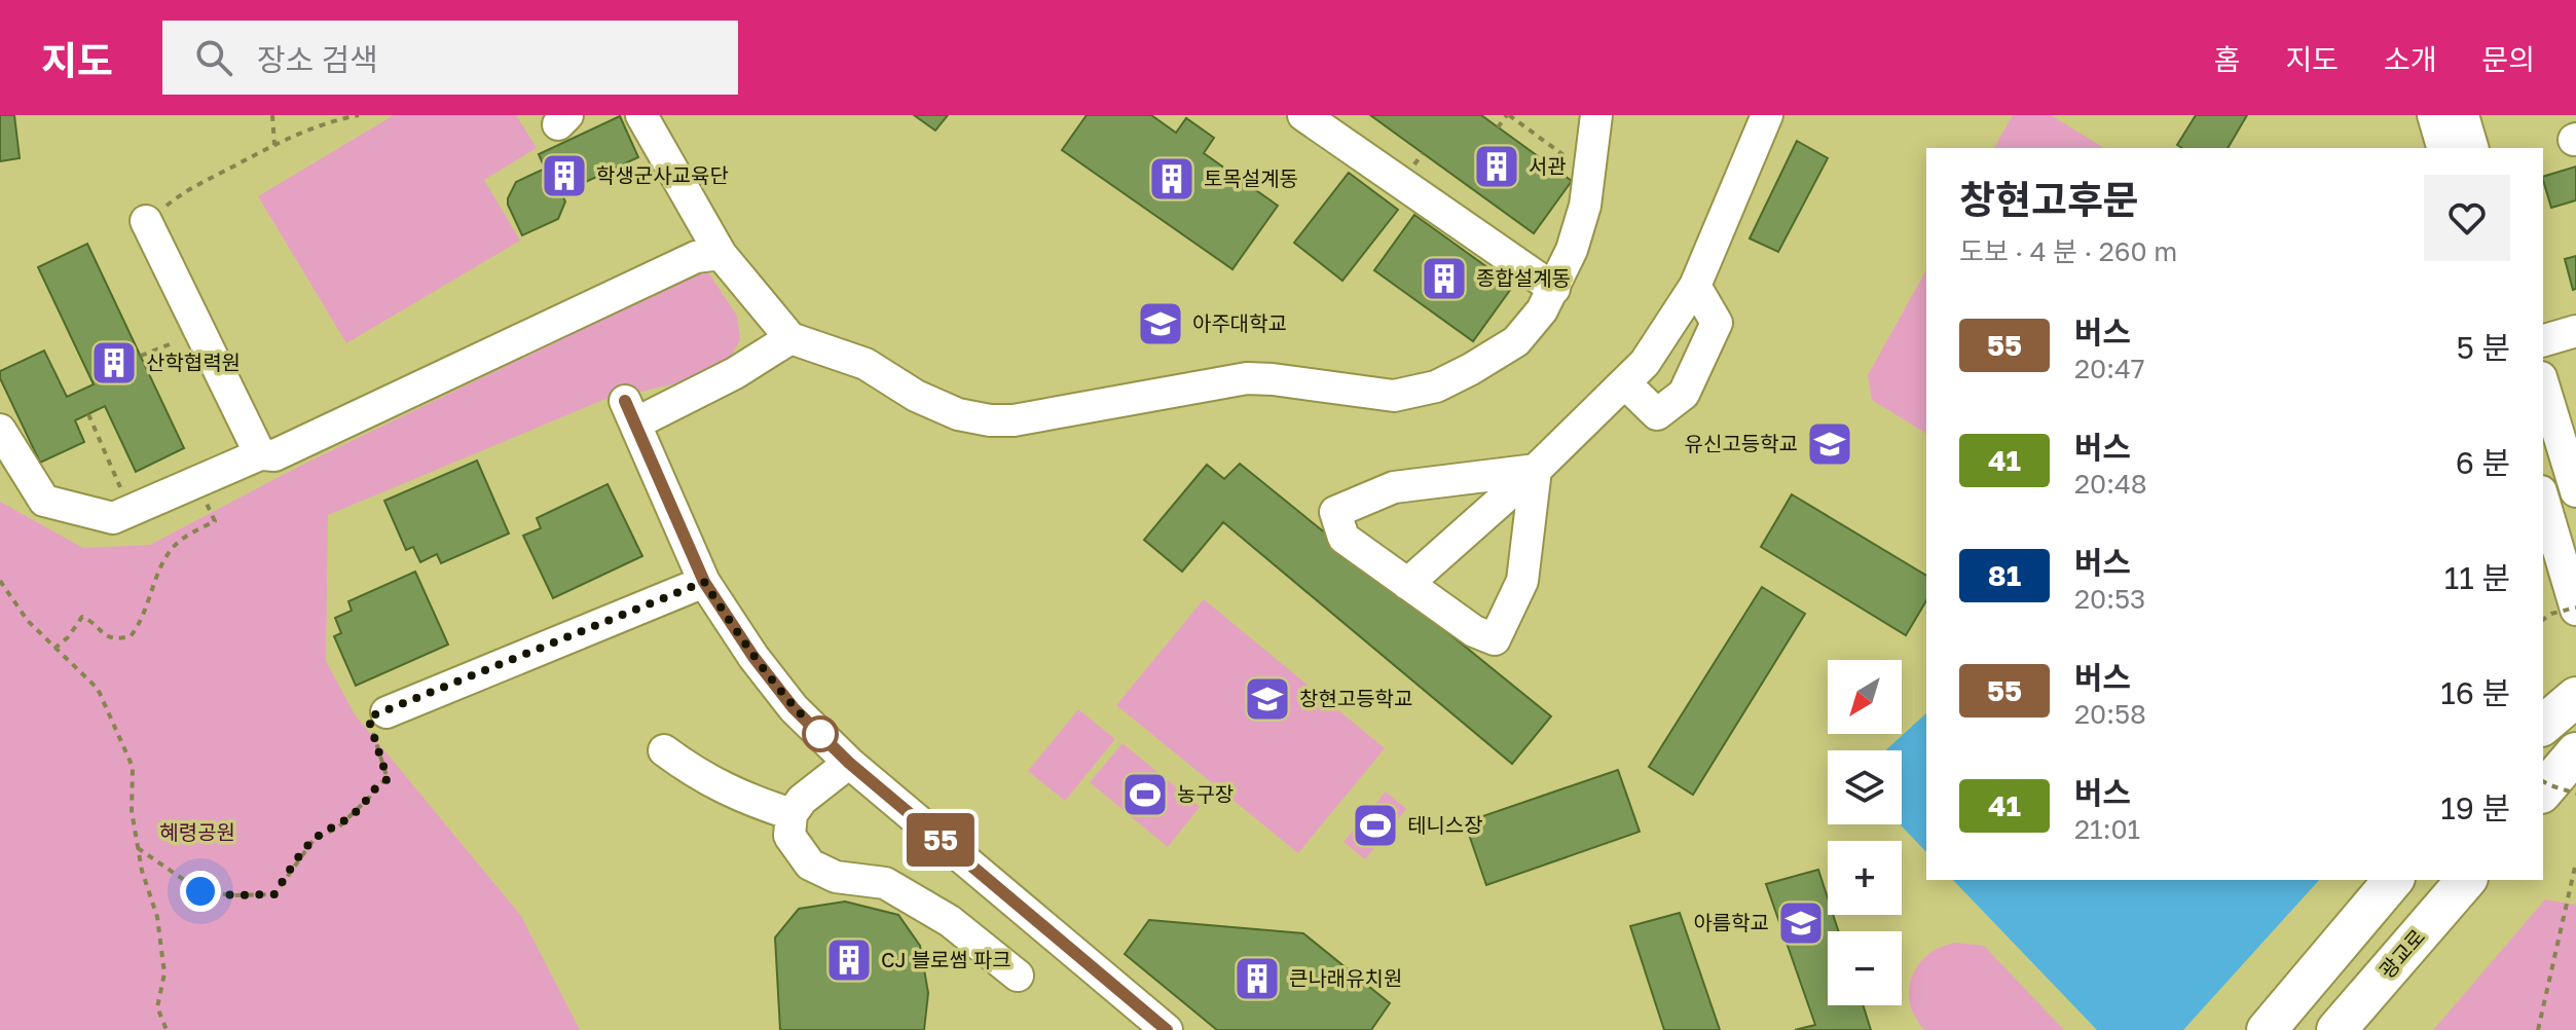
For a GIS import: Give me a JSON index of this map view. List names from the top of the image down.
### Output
{
  "streets": {
    "main road": ["광교로"]
  },
  "parks": ["혜령공원"],
  "places": {
    "building": [
      "서관",
      "학생군사교육단",
      "토목설계동",
      "종합설계동",
      "산학협력원",
      "CJ 블로썸 파크",
      "큰나래유치원"
    ],
    "school or university": [
      "아주대학교",
      "유신고등학교",
      "창현고등학교",
      "아름학교"
    ],
    "sports": ["농구장", "테니스장"]
  },
  "lines": ["bus line 55"],
  "north": "bottom left",
  "page": {
    "header": "지도",
    "search": "장소 검색",
    "nav": [
      "홈",
      "지도",
      "소개",
      "문의"
    ],
    "on_map": "55",
    "heading": ["창현고후문", "도보 · 4 분 · 260 m"],
    "list": [
      {
        "mark": "55",
        "name": "버스",
        "note": "20:47",
        "value": "5 분"
      },
      {
        "mark": "41",
        "name": "버스",
        "note": "20:48",
        "value": "6 분"
      },
      {
        "mark": "81",
        "name": "버스",
        "note": "20:53",
        "value": "11 분"
      },
      {
        "mark": "55",
        "name": "버스",
        "note": "20:58",
        "value": "16 분"
      },
      {
        "mark": "41",
        "name": "버스",
        "note": "21:01",
        "value": "19 분"
      }
    ],
    "map_buttons": ["+", "−"]
  }
}
